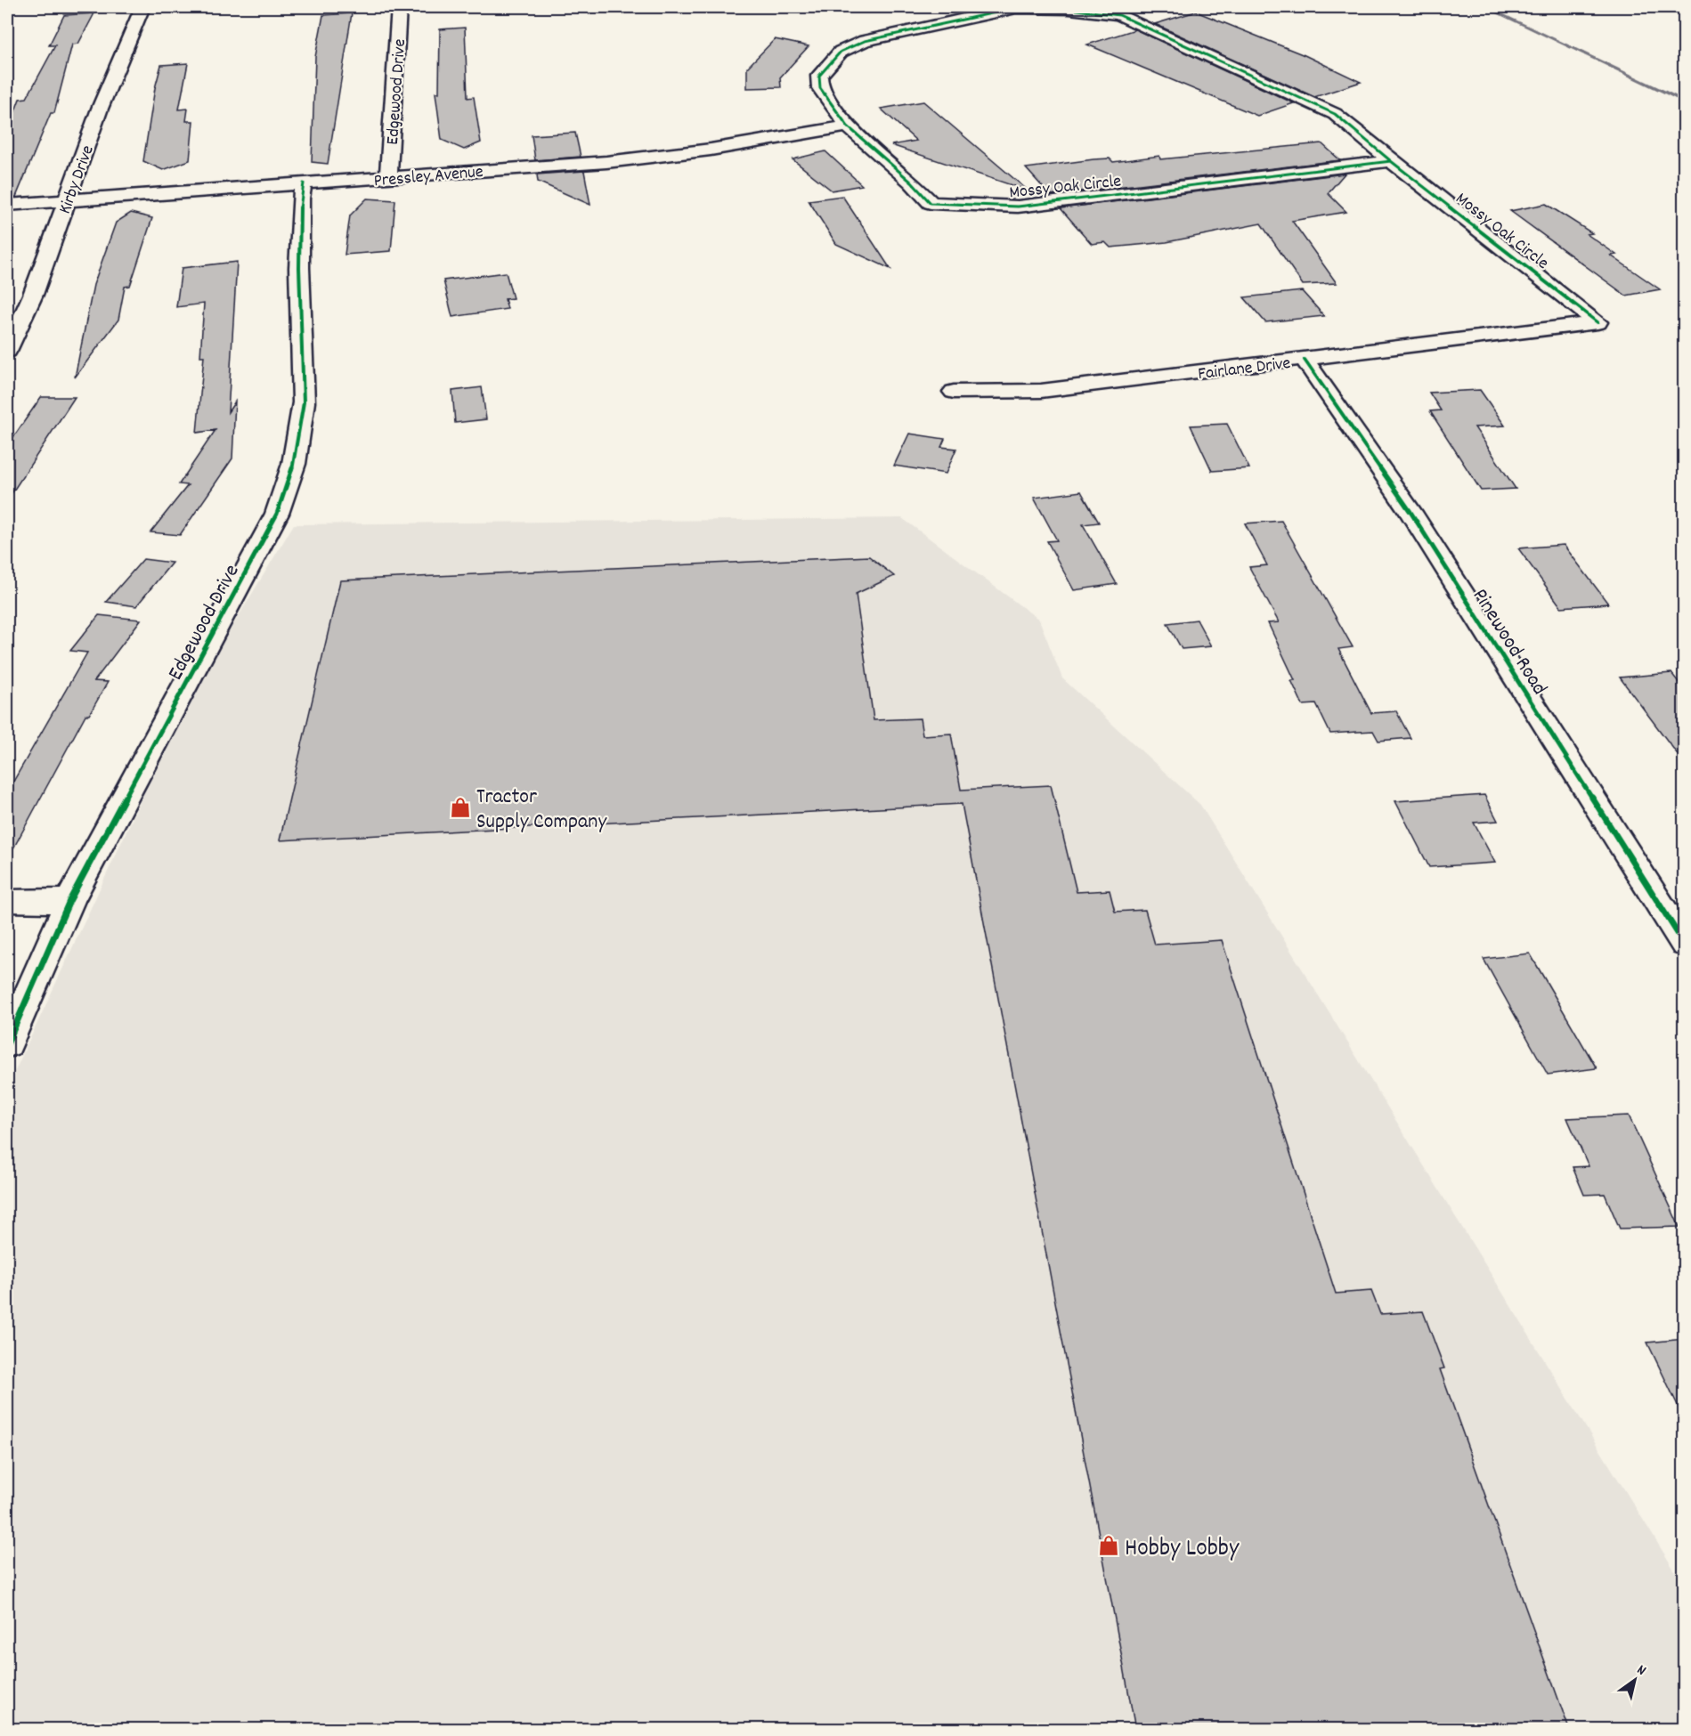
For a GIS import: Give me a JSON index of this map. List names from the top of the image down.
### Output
{
  "streets": {
    "street": [
      "Edgewood Drive",
      "Pressley Avenue",
      "Kirby Drive",
      "Mossy Oak Circle",
      "Fairlane Drive",
      "Pinewood Road"
    ]
  },
  "crossings": [
    ["Edgewood Drive", "Pressley Avenue"],
    ["Pressley Avenue", "Kirby Drive"],
    ["Pressley Avenue", "Mossy Oak Circle"],
    ["Mossy Oak Circle", "Fairlane Drive"],
    ["Fairlane Drive", "Pinewood Road"]
  ],
  "places": {
    "shop": ["Tractor Supply Company", "Hobby Lobby"]
  },
  "north": "top right"
}
